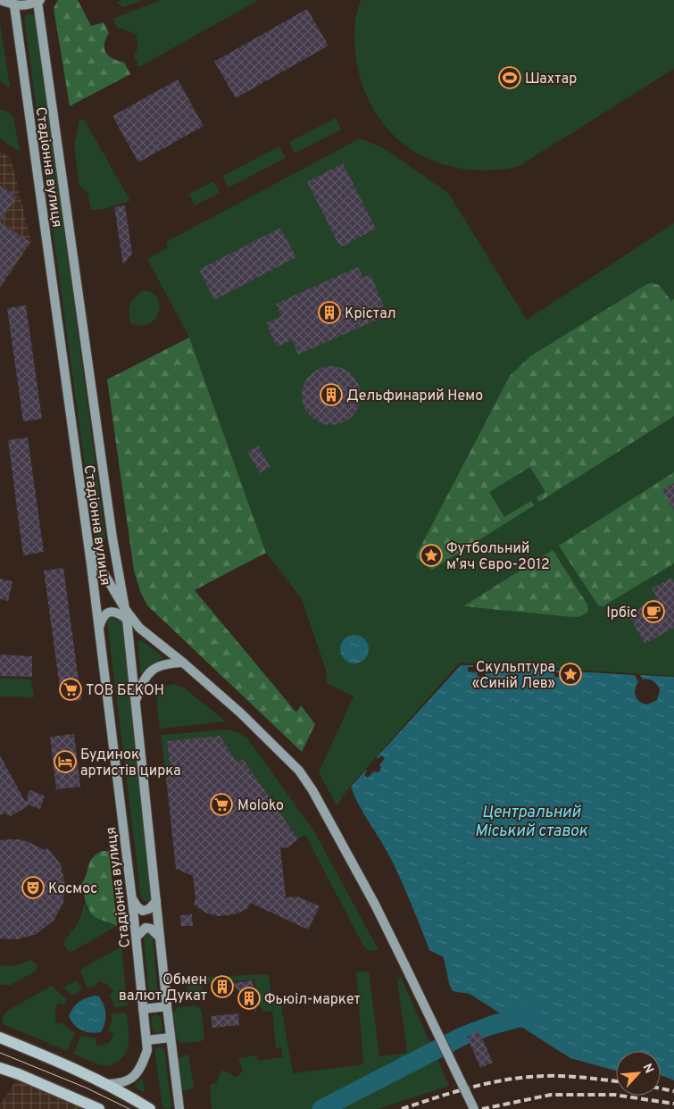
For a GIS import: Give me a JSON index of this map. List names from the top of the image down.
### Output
{
  "streets": {
    "street": ["Стадіонна вулиця"]
  },
  "water": ["Центральний Міський ставок"],
  "places": {
    "sports": ["Шахтар"],
    "building": [
      "Крістал",
      "Дельфинарий Немо",
      "Обмен валют Дукат",
      "Фьюіл-маркет"
    ],
    "place": ["Футбольний мʼяч Євро-2012", "Скульптура «Синій Лев»"],
    "cafe": ["Ірбіс"],
    "supermarket": ["ТОВ БЕКОН", "Moloko"],
    "hotel": ["Будинок артистів цирка"],
    "theatre": ["Космос"]
  },
  "north": "top right"
}
